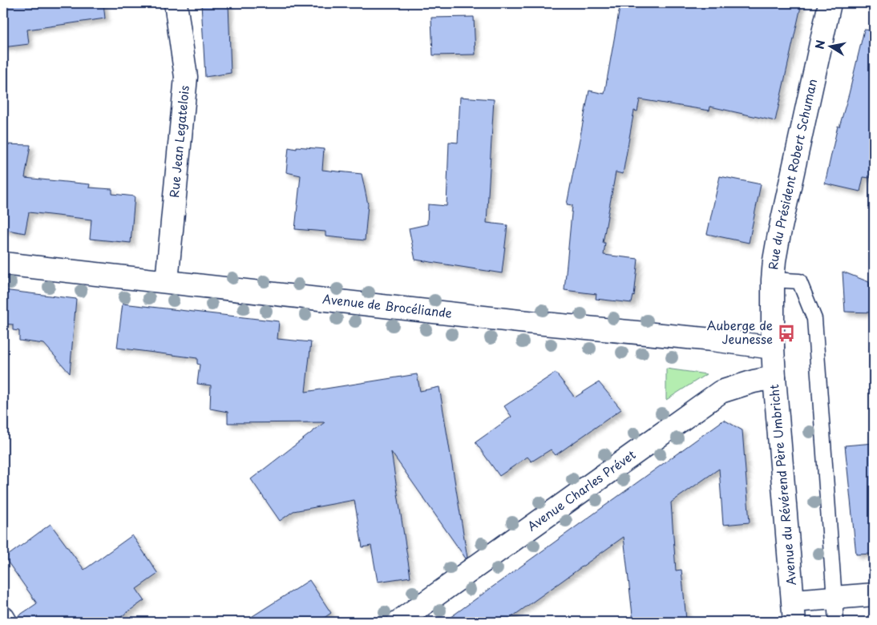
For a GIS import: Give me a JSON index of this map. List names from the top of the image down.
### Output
{
  "streets": {
    "street": [
      "Rue Jean Legatelois",
      "Rue du Président Robert Schuman",
      "Avenue de Brocéliande",
      "Avenue du Révérend Père Umbricht",
      "Avenue Charles Prévet"
    ]
  },
  "crossings": [
    ["Rue Jean Legatelois", "Avenue de Brocéliande"],
    ["Rue du Président Robert Schuman", "Avenue de Brocéliande"],
    ["Rue du Président Robert Schuman", "Avenue du Révérend Père Umbricht"],
    ["Avenue de Brocéliande", "Avenue du Révérend Père Umbricht"],
    ["Avenue du Révérend Père Umbricht", "Avenue Charles Prévet"]
  ],
  "places": {
    "bus stop": ["Auberge de Jeunesse"]
  },
  "north": "left"
}
